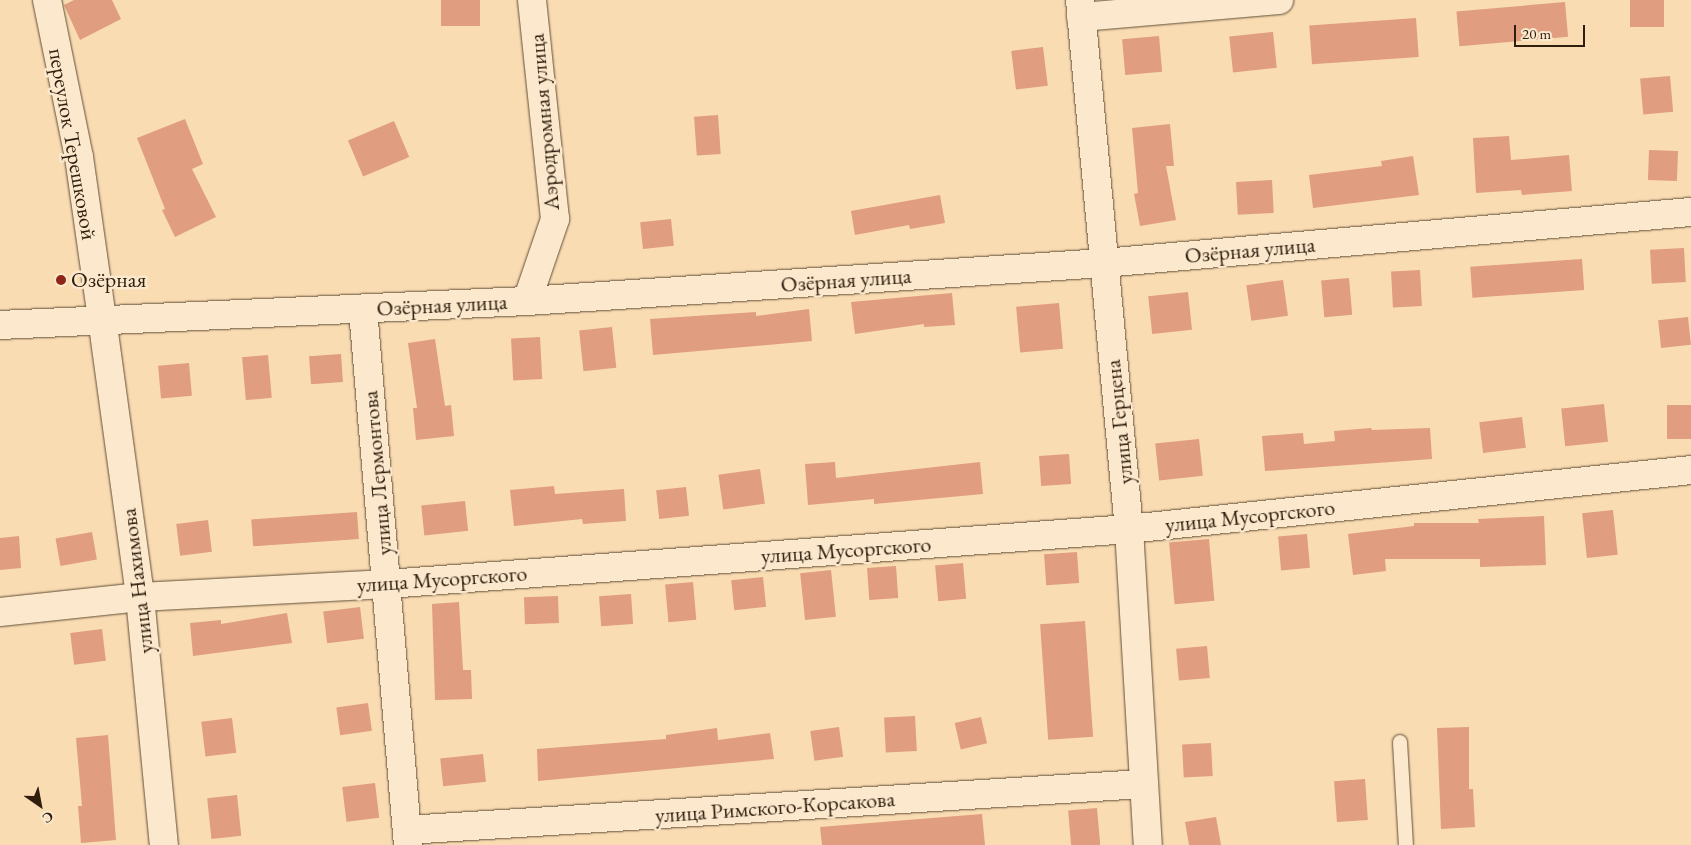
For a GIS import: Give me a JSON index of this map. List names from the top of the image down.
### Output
{
  "streets": {
    "street": [
      "Аэродромная улица",
      "переулок Терешковой",
      "Озёрная улица",
      "улица Герцена",
      "улица Лермонтова",
      "улица Мусоргского",
      "улица Нахимова",
      "улица Римского-Корсакова"
    ]
  },
  "crossings": [
    ["Аэродромная улица", "Озёрная улица"],
    ["переулок Терешковой", "Озёрная улица"],
    ["переулок Терешковой", "улица Нахимова"],
    ["Озёрная улица", "улица Герцена"],
    ["Озёрная улица", "улица Лермонтова"],
    ["Озёрная улица", "улица Нахимова"],
    ["улица Герцена", "улица Мусоргского"],
    ["улица Герцена", "улица Римского-Корсакова"],
    ["улица Лермонтова", "улица Мусоргского"],
    ["улица Лермонтова", "улица Римского-Корсакова"],
    ["улица Мусоргского", "улица Нахимова"]
  ],
  "places": ["Озёрная"],
  "scale_bar": "20 m",
  "north": "bottom right"
}
